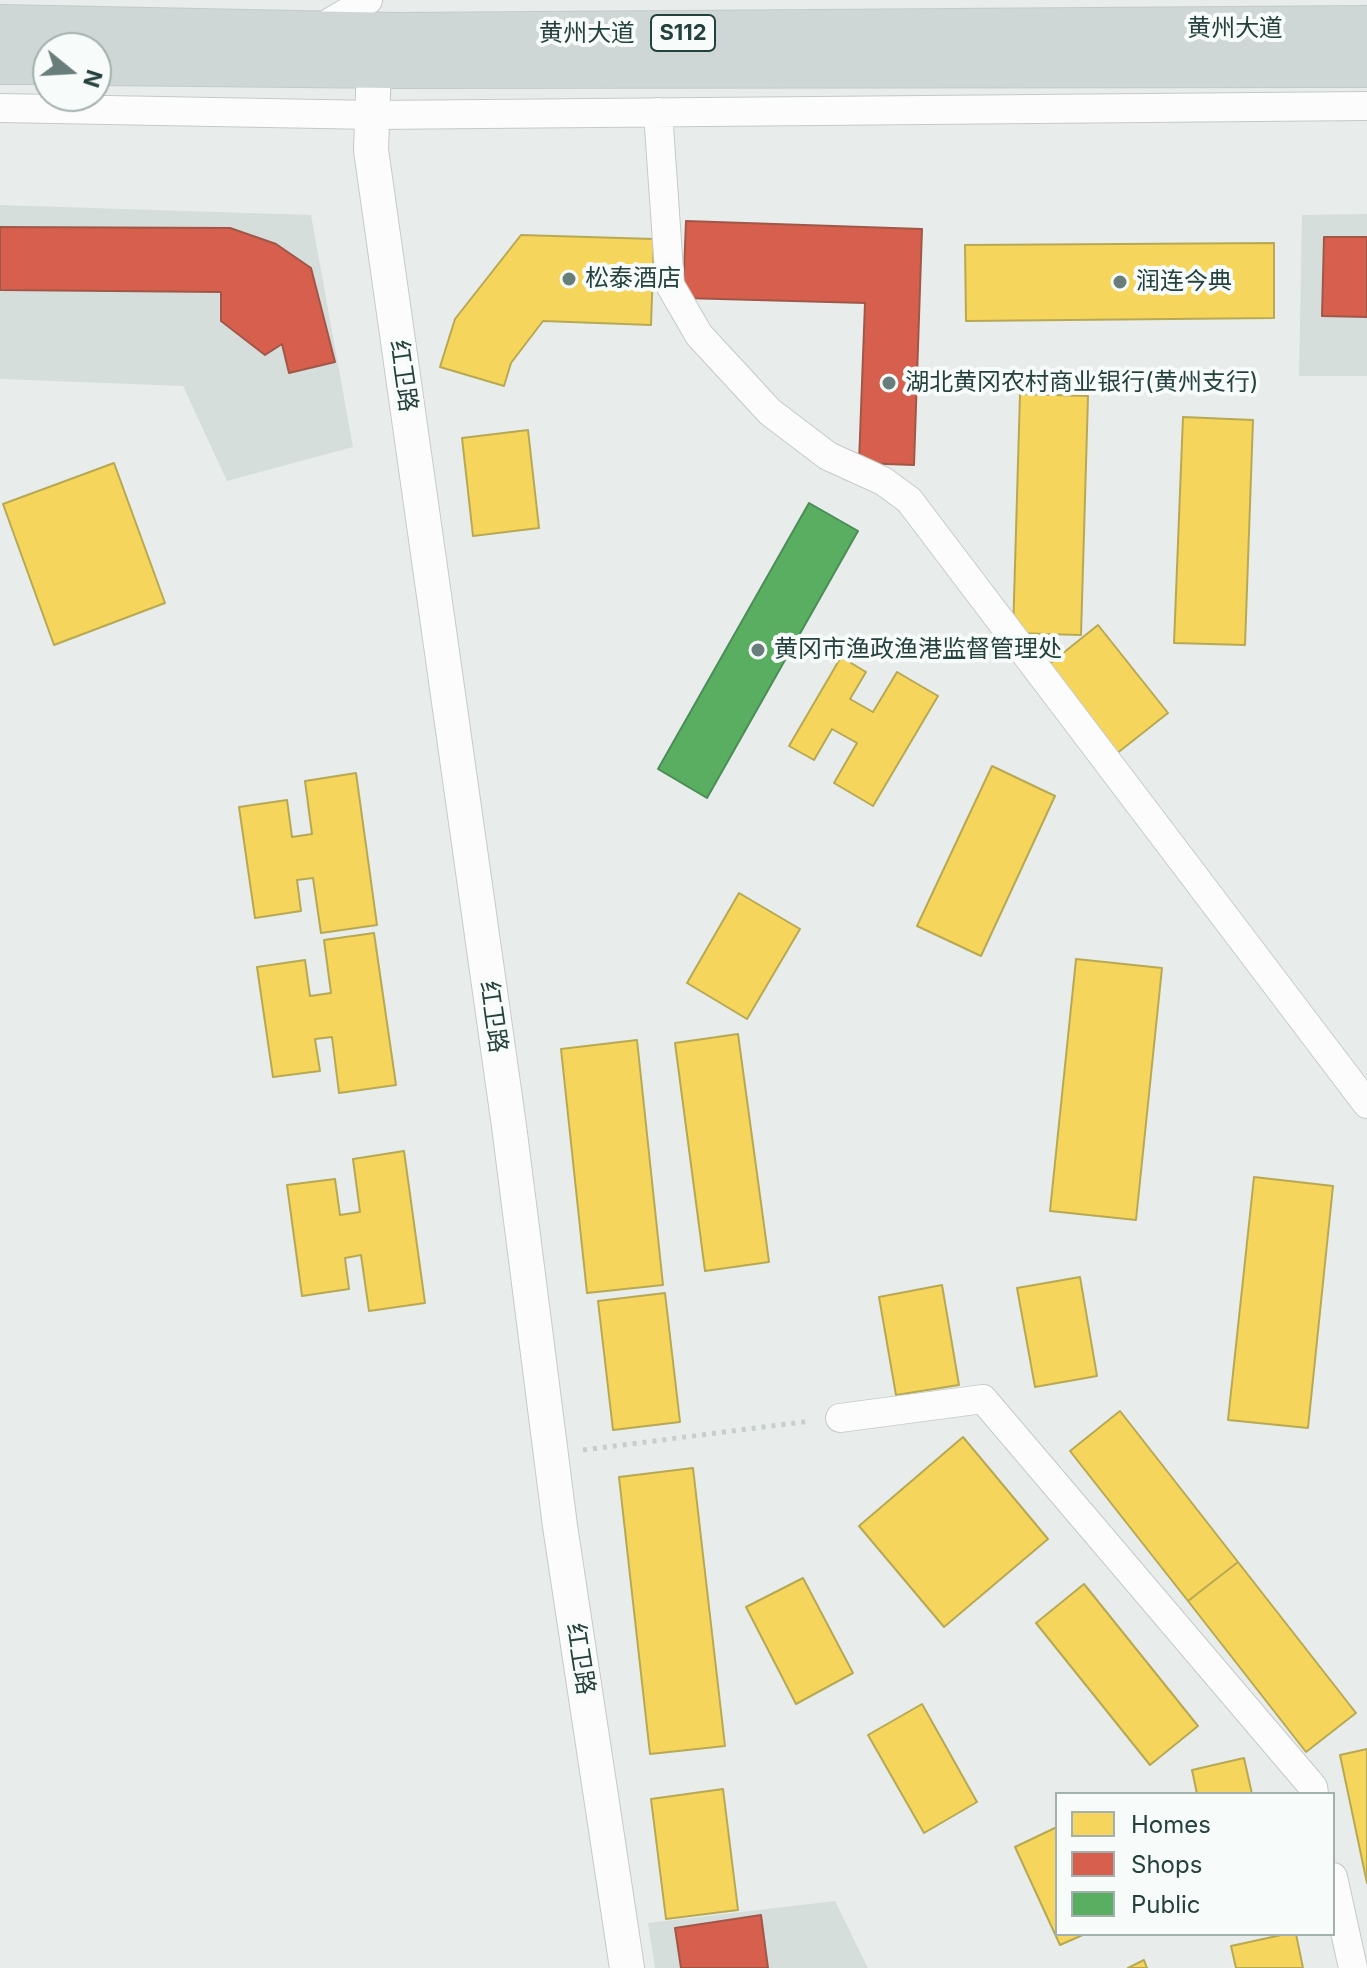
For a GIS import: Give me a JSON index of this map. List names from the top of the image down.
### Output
{
  "streets": {
    "main road": ["黄州大道", "S112"],
    "street": ["红卫路"]
  },
  "crossings": [
    ["黄州大道", "红卫路"]
  ],
  "places": [
    "松泰酒店",
    "润连今典",
    "湖北黄冈农村商业银行(黄州支行)",
    "黄冈市渔政渔港监督管理处"
  ],
  "legend": ["Homes", "Shops", "Public"],
  "north": "right"
}
